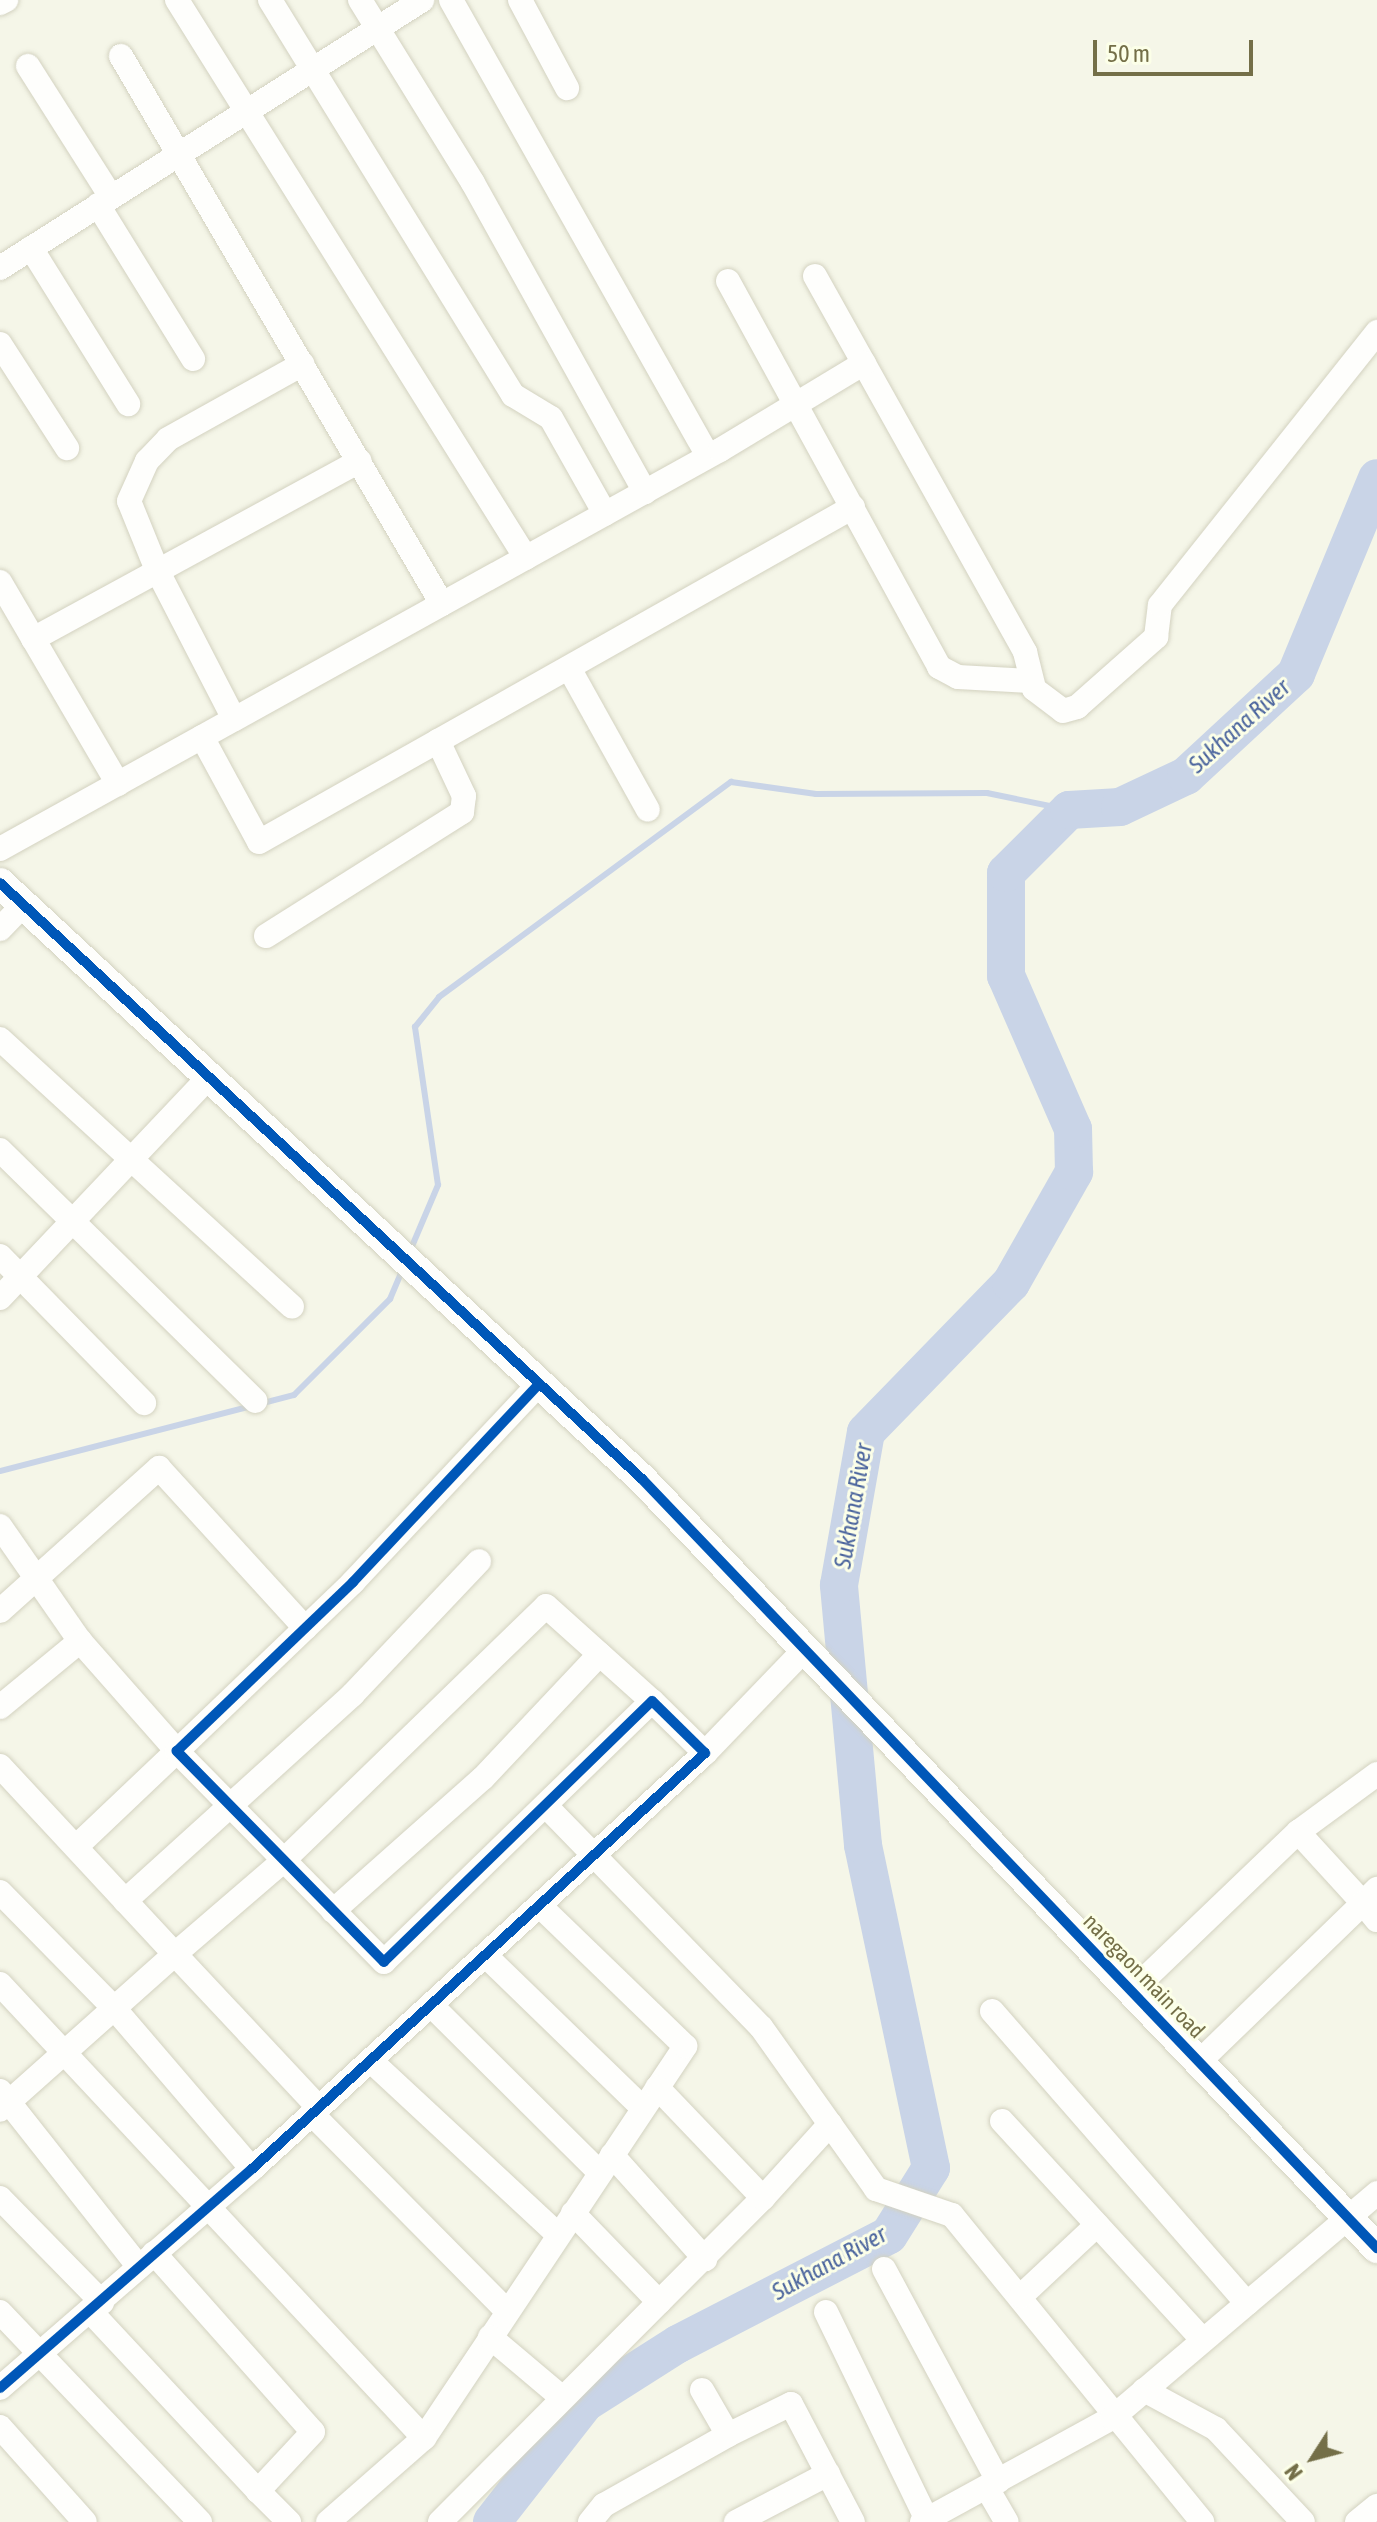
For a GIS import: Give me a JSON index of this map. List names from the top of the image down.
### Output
{
  "streets": {
    "street": ["naregaon main road"]
  },
  "water": ["Sukhana River"],
  "scale_bar": "50 m",
  "north": "bottom left"
}
